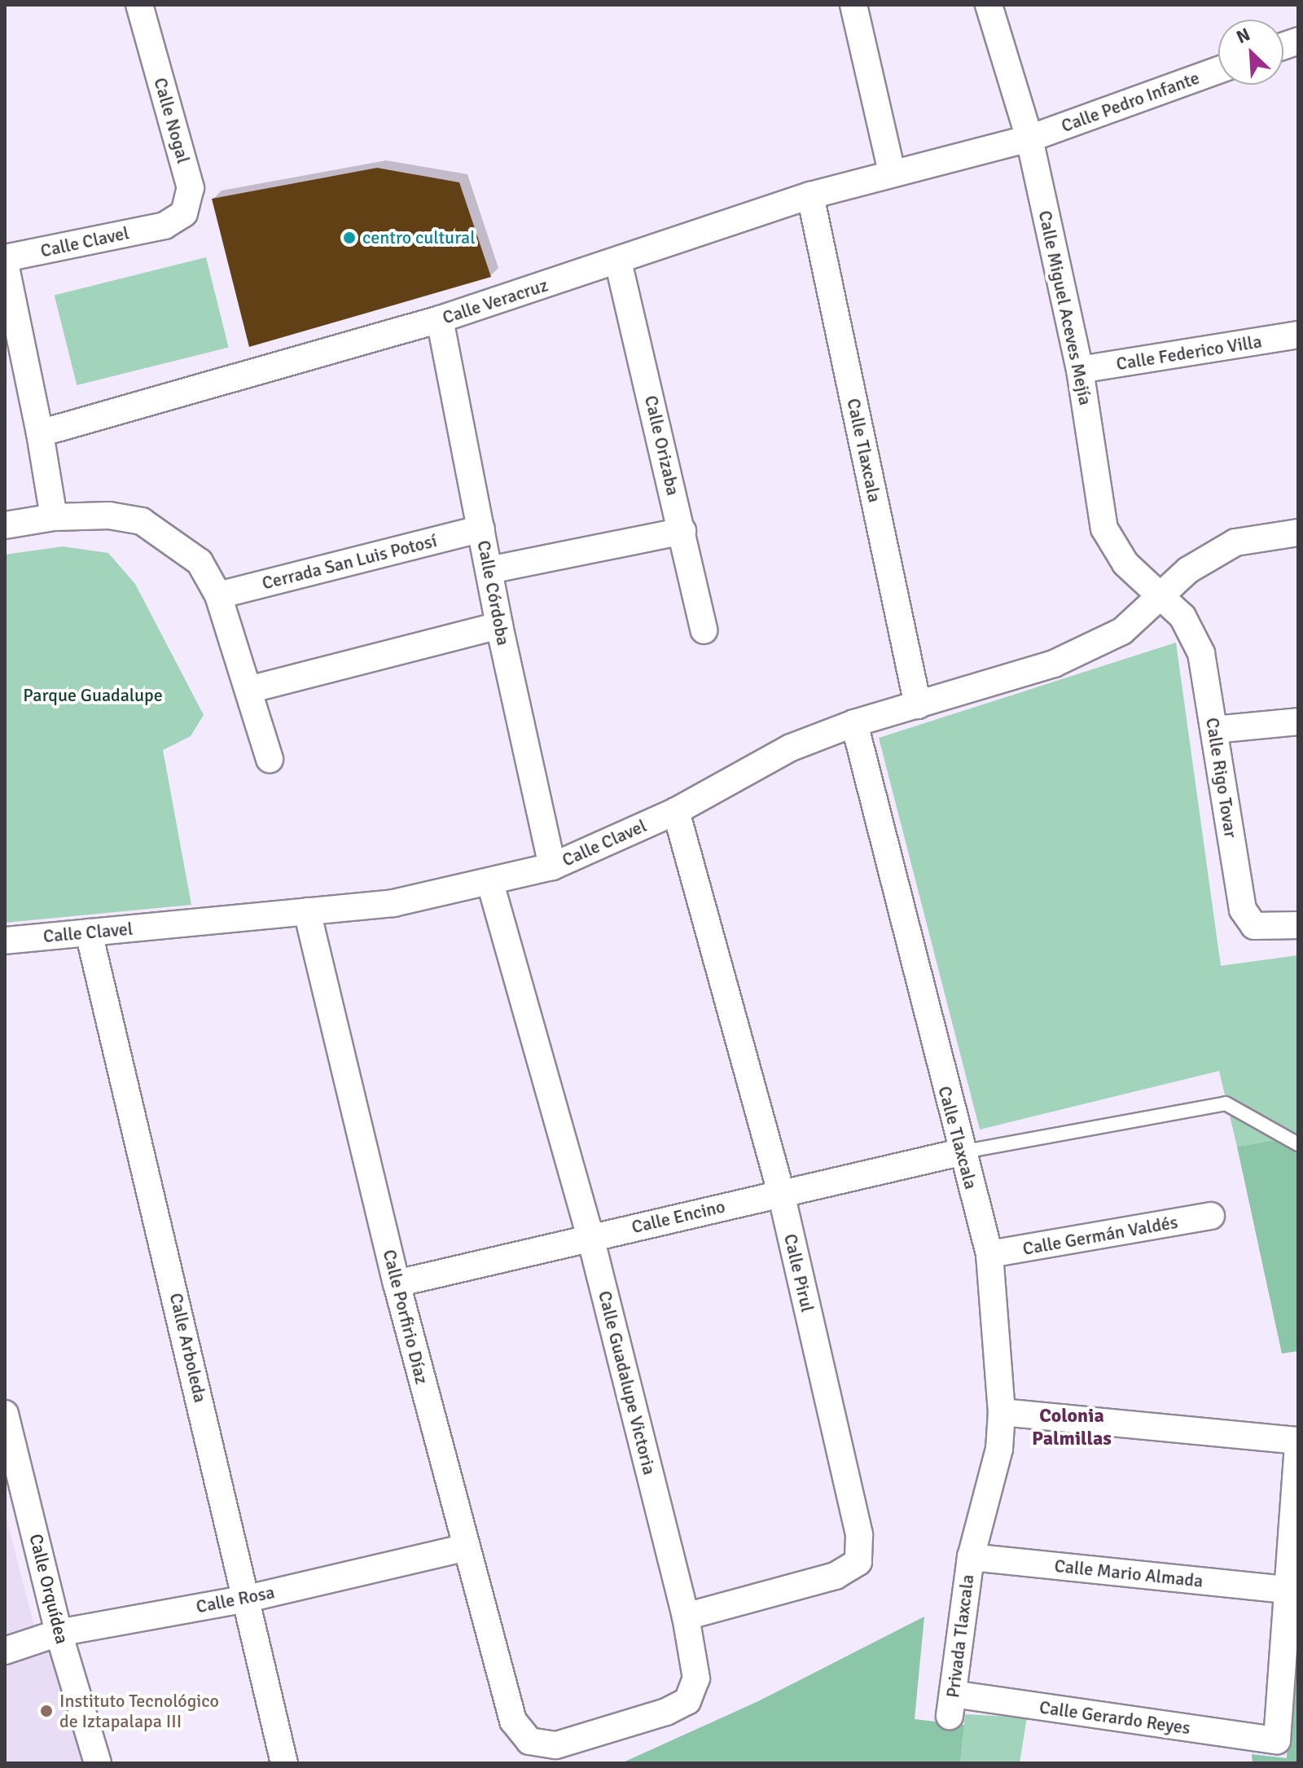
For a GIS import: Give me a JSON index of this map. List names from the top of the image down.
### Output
{
  "streets": {
    "street": [
      "Calle Pedro Infante",
      "Calle Nogal",
      "Calle Clavel",
      "Calle Veracruz",
      "Calle Miguel Aceves Mejía",
      "Calle Federico Villa",
      "Calle Orizaba",
      "Calle Tlaxcala",
      "Cerrada San Luis Potosí",
      "Calle Córdoba",
      "Calle Rigo Tovar",
      "Calle Encino",
      "Calle Germán Valdés",
      "Calle Pirul",
      "Calle Porfirio Díaz",
      "Calle Arboleda",
      "Calle Guadalupe Victoria",
      "Calle Mario Almada",
      "Calle Orquídea",
      "Calle Rosa",
      "Privada Tlaxcala",
      "Calle Gerardo Reyes"
    ]
  },
  "crossings": [
    ["Calle Pedro Infante", "Calle Veracruz"],
    ["Calle Pedro Infante", "Calle Miguel Aceves Mejía"],
    ["Calle Nogal", "Calle Clavel"],
    ["Calle Clavel", "Calle Miguel Aceves Mejía"],
    ["Calle Clavel", "Calle Tlaxcala"],
    ["Calle Clavel", "Calle Córdoba"],
    ["Calle Clavel", "Calle Rigo Tovar"],
    ["Calle Clavel", "Calle Pirul"],
    ["Calle Clavel", "Calle Porfirio Díaz"],
    ["Calle Clavel", "Calle Arboleda"],
    ["Calle Clavel", "Calle Guadalupe Victoria"],
    ["Calle Veracruz", "Calle Miguel Aceves Mejía"],
    ["Calle Veracruz", "Calle Orizaba"],
    ["Calle Veracruz", "Calle Tlaxcala"],
    ["Calle Veracruz", "Calle Córdoba"],
    ["Calle Miguel Aceves Mejía", "Calle Federico Villa"],
    ["Calle Miguel Aceves Mejía", "Calle Rigo Tovar"],
    ["Calle Tlaxcala", "Calle Encino"],
    ["Calle Tlaxcala", "Calle Germán Valdés"],
    ["Calle Tlaxcala", "Calle Mario Almada"],
    ["Calle Tlaxcala", "Privada Tlaxcala"],
    ["Cerrada San Luis Potosí", "Calle Córdoba"],
    ["Calle Encino", "Calle Pirul"],
    ["Calle Encino", "Calle Porfirio Díaz"],
    ["Calle Encino", "Calle Guadalupe Victoria"],
    ["Calle Pirul", "Calle Guadalupe Victoria"],
    ["Calle Porfirio Díaz", "Calle Guadalupe Victoria"],
    ["Calle Porfirio Díaz", "Calle Rosa"],
    ["Calle Arboleda", "Calle Rosa"],
    ["Calle Mario Almada", "Privada Tlaxcala"],
    ["Calle Mario Almada", "Calle Gerardo Reyes"],
    ["Calle Orquídea", "Calle Rosa"],
    ["Privada Tlaxcala", "Calle Gerardo Reyes"]
  ],
  "districts": ["Colonia Palmillas"],
  "parks": ["Parque Guadalupe"],
  "places": ["centro cultural", "Instituto Tecnológico de Iztapalapa III"],
  "north": "top left"
}
